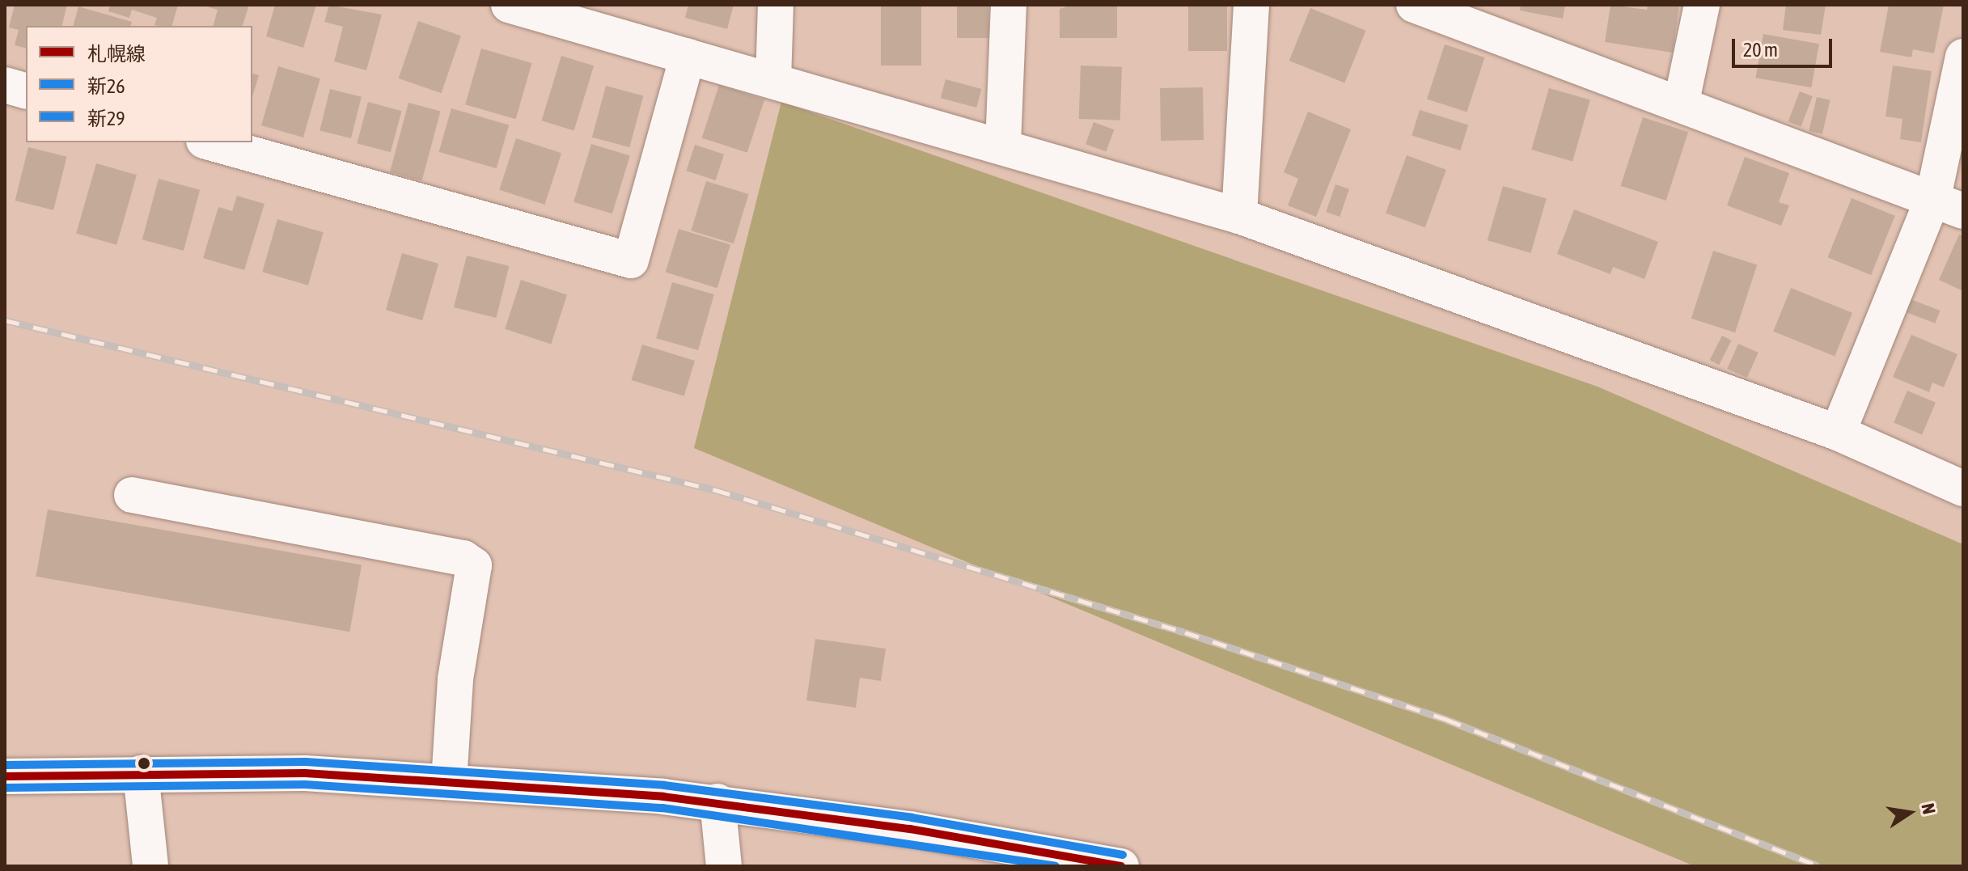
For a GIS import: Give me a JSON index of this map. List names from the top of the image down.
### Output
{
  "lines": ["transit line 新29", "transit line 札幌線", "transit line 新26"],
  "legend": ["札幌線", "新26", "新29"],
  "scale_bar": "20 m",
  "north": "right"
}
